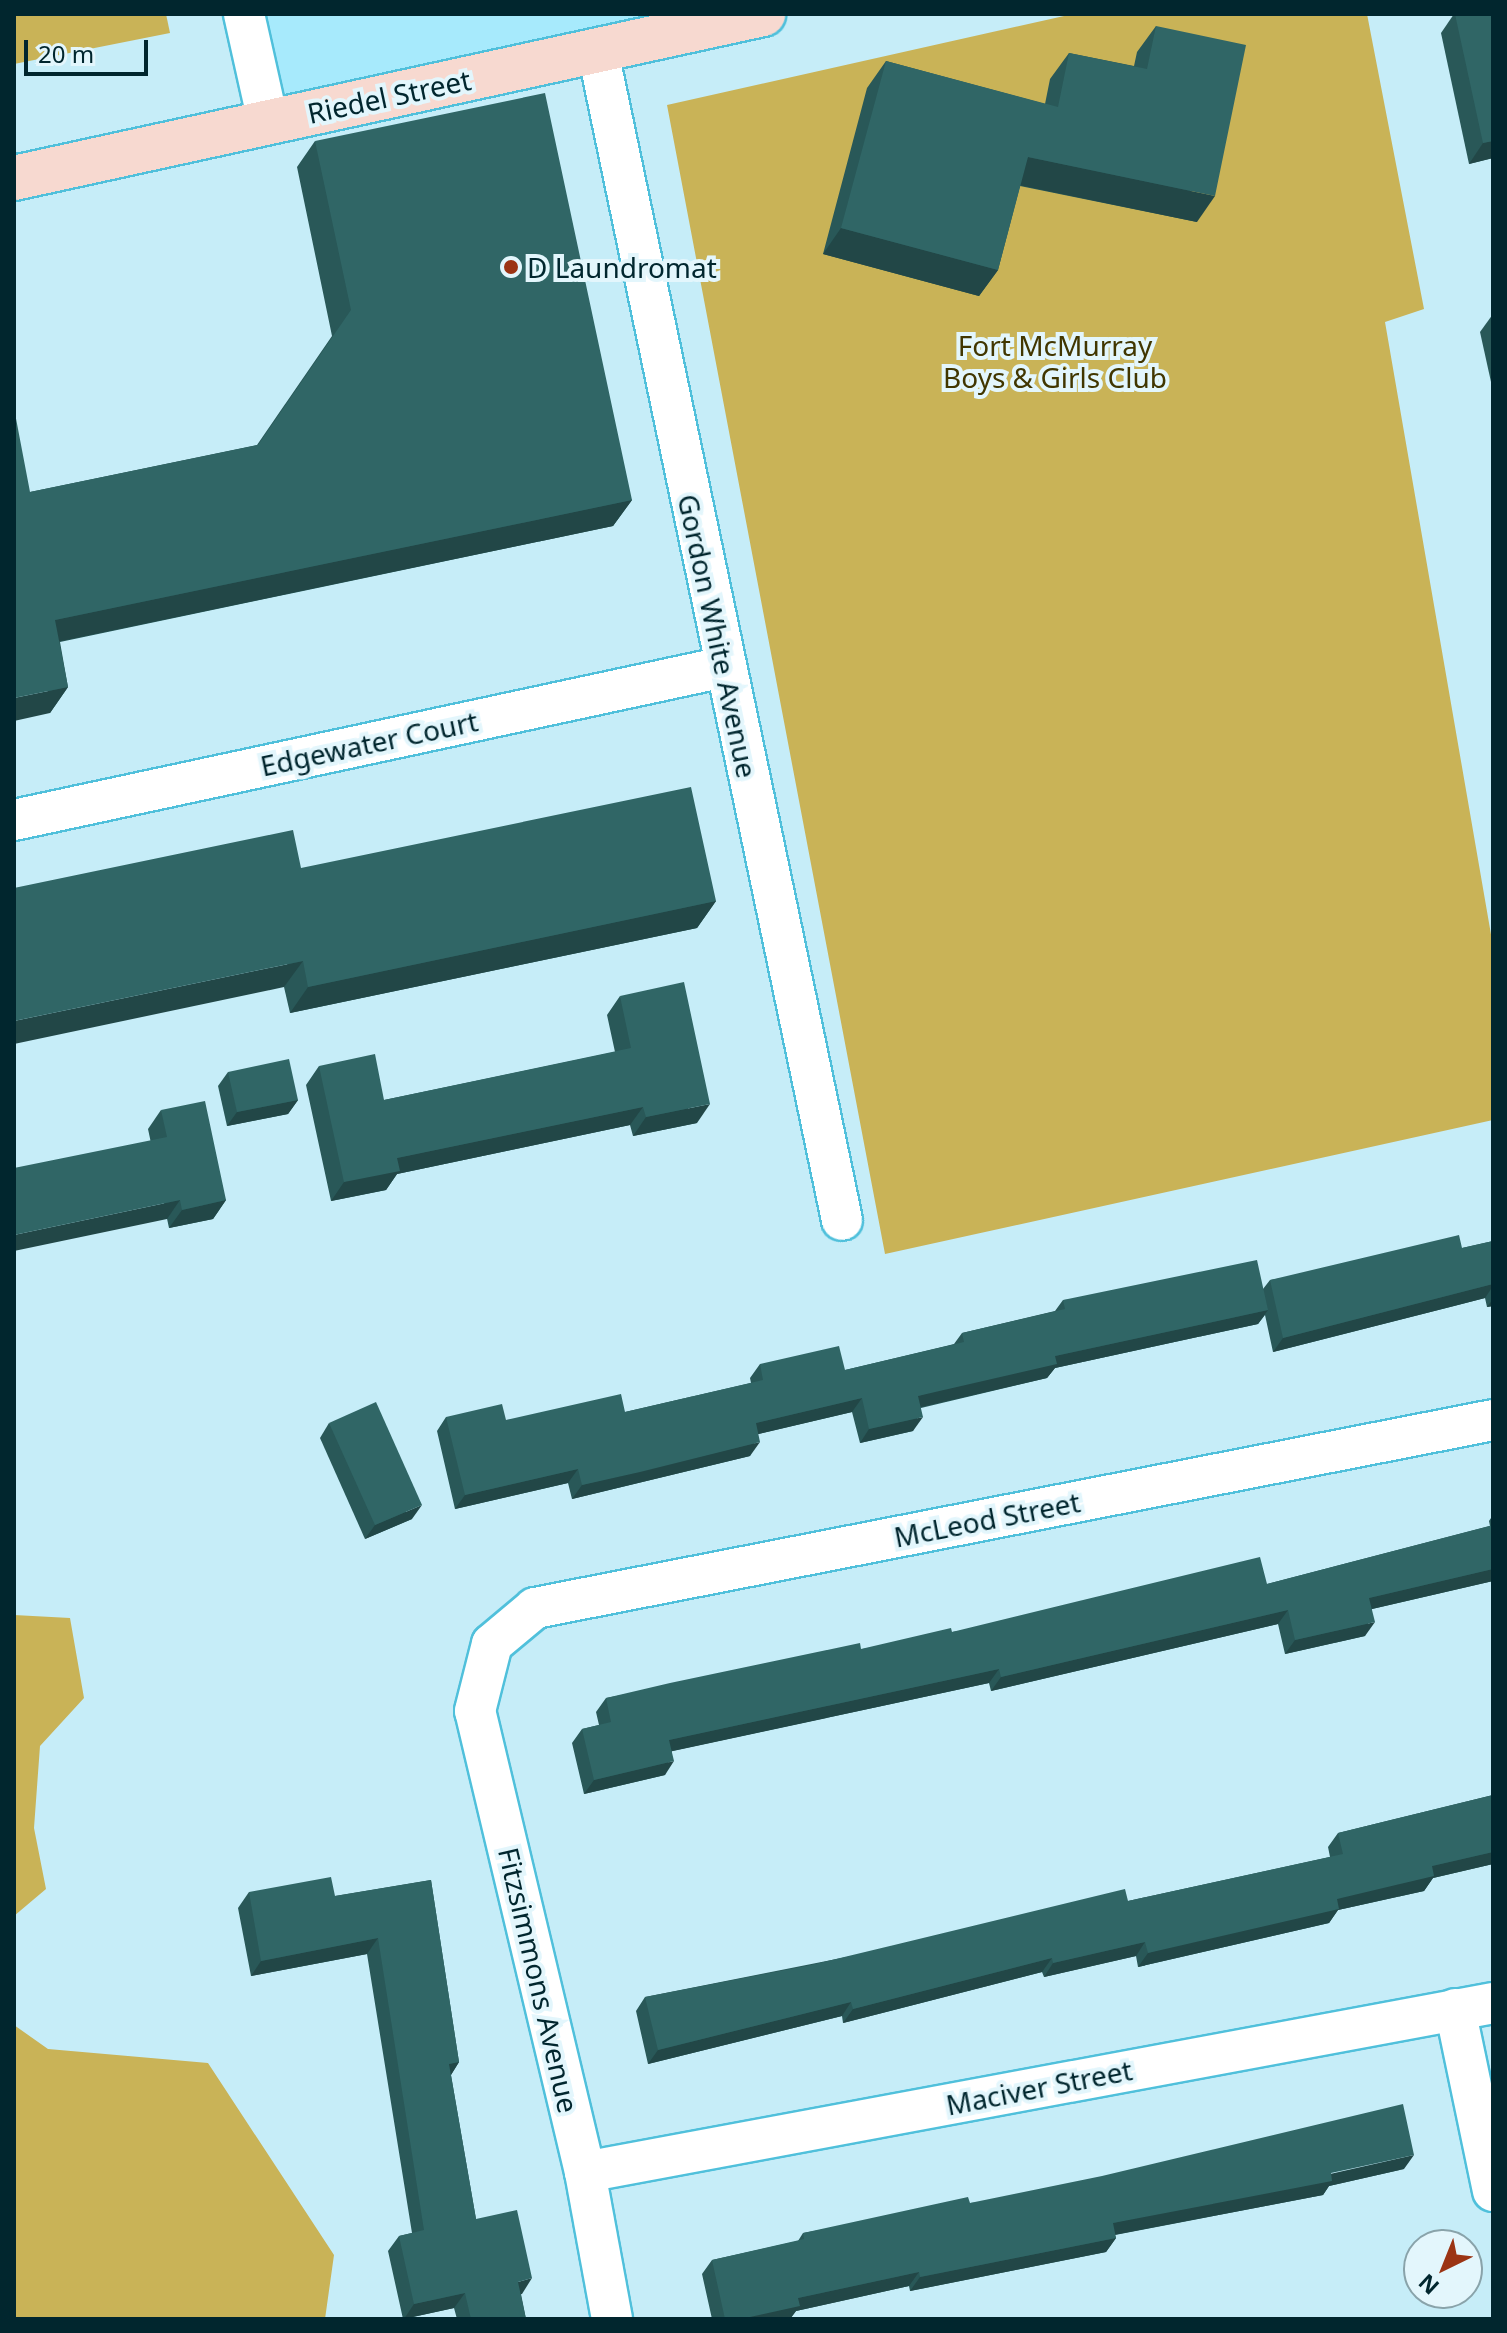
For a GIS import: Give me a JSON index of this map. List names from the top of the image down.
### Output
{
  "streets": {
    "street": [
      "Riedel Street",
      "Gordon White Avenue",
      "Edgewater Court",
      "McLeod Street",
      "Fitzsimmons Avenue",
      "Maciver Street"
    ]
  },
  "crossings": [
    ["Riedel Street", "Gordon White Avenue"],
    ["Gordon White Avenue", "Edgewater Court"],
    ["McLeod Street", "Fitzsimmons Avenue"],
    ["Fitzsimmons Avenue", "Maciver Street"]
  ],
  "parks": ["Fort McMurray Boys & Girls Club"],
  "places": ["D Laundromat"],
  "scale_bar": "20 m",
  "north": "bottom left"
}
